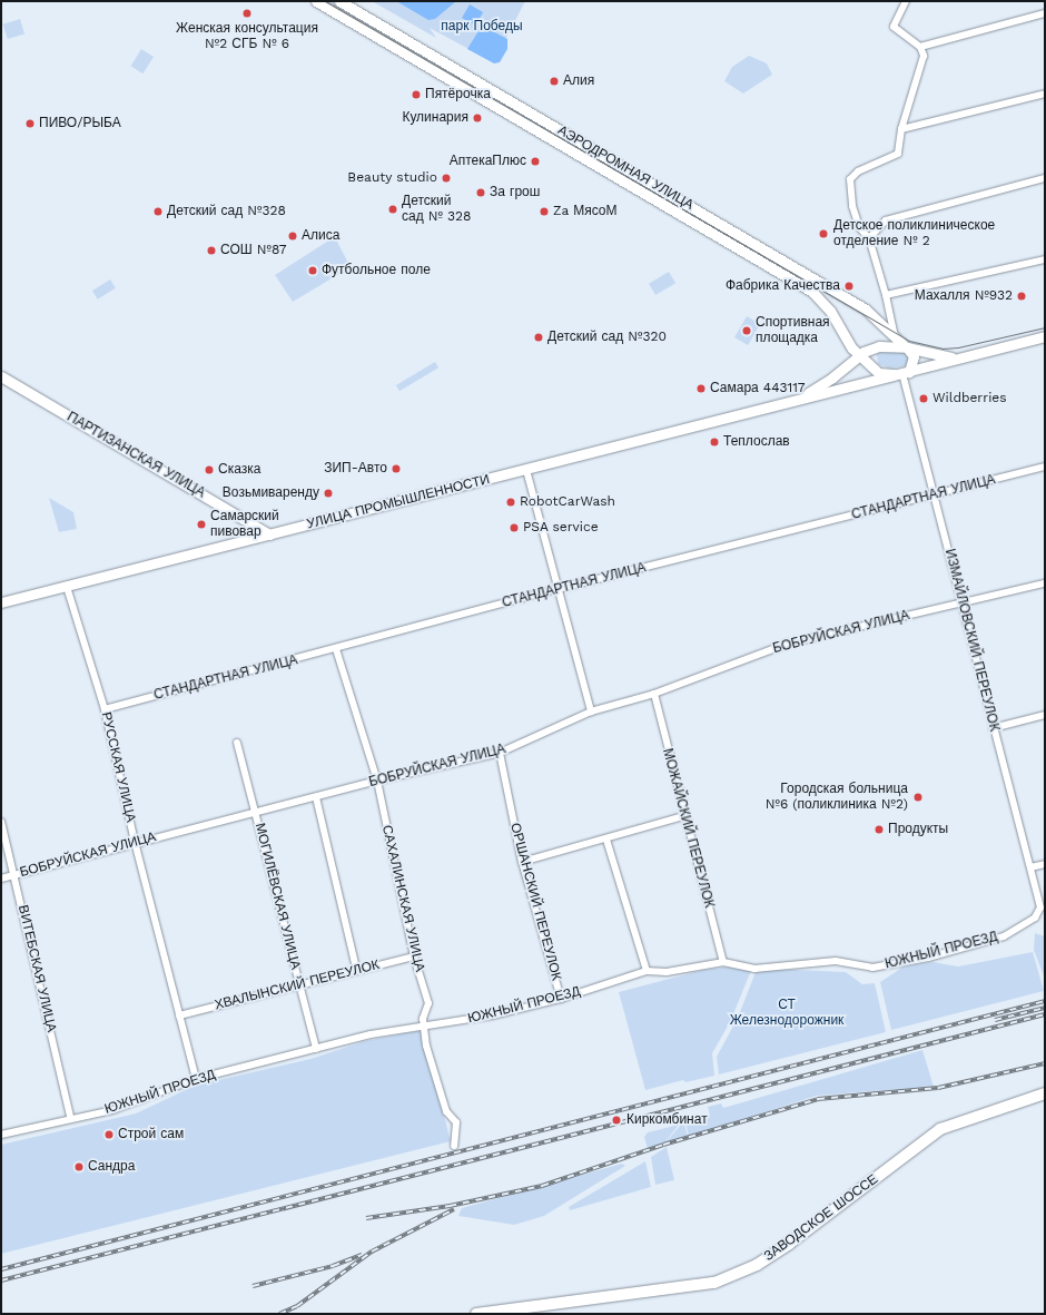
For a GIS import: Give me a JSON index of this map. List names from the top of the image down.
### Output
{
  "streets": {
    "main road": [
      "АЭРОДРОМНАЯ УЛИЦА",
      "ПАРТИЗАНСКАЯ УЛИЦА",
      "УЛИЦА ПРОМЫШЛЕННОСТИ",
      "ЗАВОДСКОЕ ШОССЕ"
    ],
    "street": [
      "СТАНДАРТНАЯ УЛИЦА",
      "БОБРУЙСКАЯ УЛИЦА",
      "ИЗМАЙЛОВСКИЙ ПЕРЕУЛОК",
      "РУССКАЯ УЛИЦА",
      "МОЖАЙСКИЙ ПЕРЕУЛОК",
      "МОГИЛЁВСКАЯ УЛИЦА",
      "САХАЛИНСКАЯ УЛИЦА",
      "ОРШАНСКИЙ ПЕРЕУЛОК",
      "ЮЖНЫЙ ПРОЕЗД",
      "ВИТЕБСКАЯ УЛИЦА",
      "ХВАЛЫНСКИЙ ПЕРЕУЛОК"
    ]
  },
  "crossings": [
    ["АЭРОДРОМНАЯ УЛИЦА", "УЛИЦА ПРОМЫШЛЕННОСТИ"],
    ["АЭРОДРОМНАЯ УЛИЦА", "ИЗМАЙЛОВСКИЙ ПЕРЕУЛОК"],
    ["ПАРТИЗАНСКАЯ УЛИЦА", "УЛИЦА ПРОМЫШЛЕННОСТИ"],
    ["СТАНДАРТНАЯ УЛИЦА", "ИЗМАЙЛОВСКИЙ ПЕРЕУЛОК"],
    ["СТАНДАРТНАЯ УЛИЦА", "РУССКАЯ УЛИЦА"],
    ["СТАНДАРТНАЯ УЛИЦА", "САХАЛИНСКАЯ УЛИЦА"],
    ["УЛИЦА ПРОМЫШЛЕННОСТИ", "ИЗМАЙЛОВСКИЙ ПЕРЕУЛОК"],
    ["УЛИЦА ПРОМЫШЛЕННОСТИ", "РУССКАЯ УЛИЦА"],
    ["БОБРУЙСКАЯ УЛИЦА", "ИЗМАЙЛОВСКИЙ ПЕРЕУЛОК"],
    ["БОБРУЙСКАЯ УЛИЦА", "РУССКАЯ УЛИЦА"],
    ["БОБРУЙСКАЯ УЛИЦА", "МОЖАЙСКИЙ ПЕРЕУЛОК"],
    ["БОБРУЙСКАЯ УЛИЦА", "МОГИЛЁВСКАЯ УЛИЦА"],
    ["БОБРУЙСКАЯ УЛИЦА", "САХАЛИНСКАЯ УЛИЦА"],
    ["БОБРУЙСКАЯ УЛИЦА", "ОРШАНСКИЙ ПЕРЕУЛОК"],
    ["БОБРУЙСКАЯ УЛИЦА", "ВИТЕБСКАЯ УЛИЦА"],
    ["ИЗМАЙЛОВСКИЙ ПЕРЕУЛОК", "ЮЖНЫЙ ПРОЕЗД"],
    ["РУССКАЯ УЛИЦА", "ЮЖНЫЙ ПРОЕЗД"],
    ["РУССКАЯ УЛИЦА", "ХВАЛЫНСКИЙ ПЕРЕУЛОК"],
    ["МОЖАЙСКИЙ ПЕРЕУЛОК", "ЮЖНЫЙ ПРОЕЗД"],
    ["МОГИЛЁВСКАЯ УЛИЦА", "ЮЖНЫЙ ПРОЕЗД"],
    ["МОГИЛЁВСКАЯ УЛИЦА", "ХВАЛЫНСКИЙ ПЕРЕУЛОК"],
    ["САХАЛИНСКАЯ УЛИЦА", "ЮЖНЫЙ ПРОЕЗД"],
    ["САХАЛИНСКАЯ УЛИЦА", "ХВАЛЫНСКИЙ ПЕРЕУЛОК"],
    ["ОРШАНСКИЙ ПЕРЕУЛОК", "ЮЖНЫЙ ПРОЕЗД"],
    ["ЮЖНЫЙ ПРОЕЗД", "ВИТЕБСКАЯ УЛИЦА"]
  ],
  "parks": ["парк Победы", "СТ Железнодорожник"],
  "places": [
    "Женская консультация №2 СГБ № 6",
    "Алия",
    "Пятёрочка",
    "Кулинария",
    "ПИВО/РЫБА",
    "АптекаПлюс",
    "Beauty studio",
    "За грош",
    "Детский сад № 328",
    "Детский сад №328",
    "Za МясоМ",
    "Детское поликлиническое отделение № 2",
    "Алиса",
    "СОШ №87",
    "Футбольное поле",
    "Фабрика Качества",
    "Махалля №932",
    "Спортивная площадка",
    "Детский сад №320",
    "Самара 443117",
    "Wildberries",
    "Теплослав",
    "ЗИП-Авто",
    "Сказка",
    "Возьмиваренду",
    "RobotCarWash",
    "Самарский пивовар",
    "PSA service",
    "Городская больница №6 (поликлиника №2)",
    "Продукты",
    "Киркомбинат",
    "Строй сам",
    "Сандра"
  ]
}
